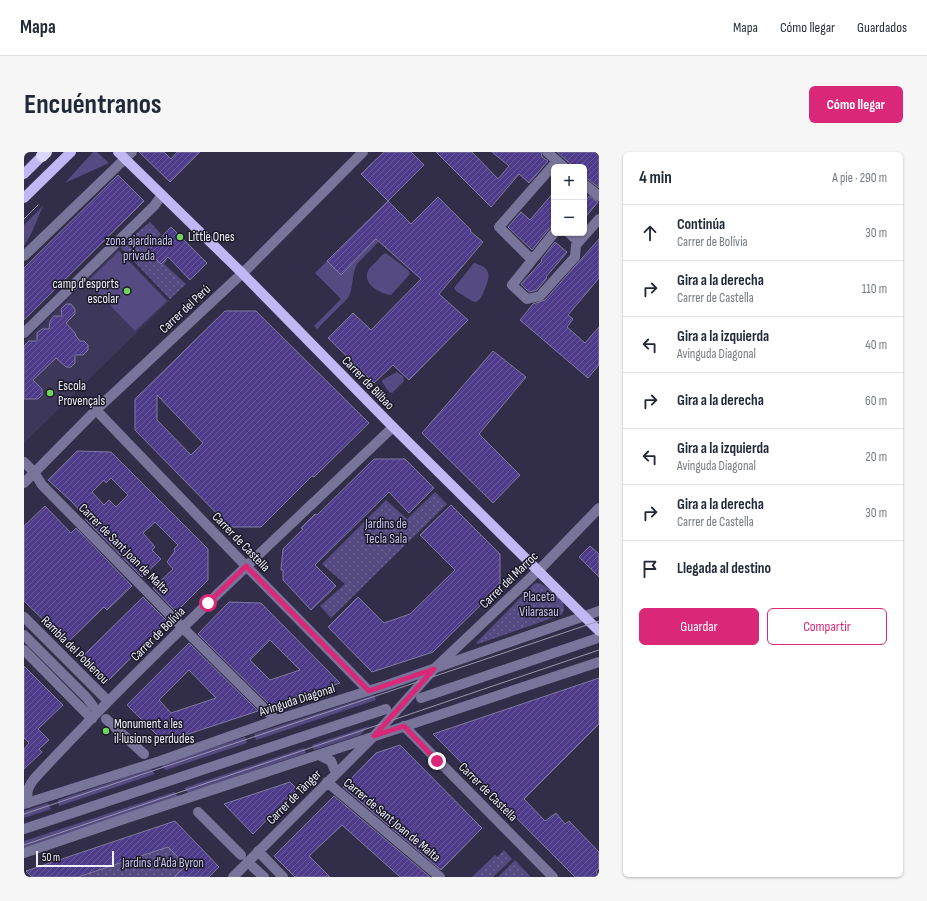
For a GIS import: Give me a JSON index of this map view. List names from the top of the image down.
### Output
{
  "streets": {
    "main road": ["Carrer de Bilbao"],
    "street": [
      "Carrer del Perú",
      "Carrer de Castella",
      "Carrer de Sant Joan de Malta",
      "Carrer del Marroc",
      "Carrer de Bolívia",
      "Rambla del Poblenou",
      "Avinguda Diagonal",
      "Carrer de Tànger"
    ]
  },
  "crossings": [
    ["Carrer del Perú", "Carrer de Bilbao"],
    ["Carrer del Perú", "Carrer de Castella"],
    ["Carrer del Perú", "Carrer de Sant Joan de Malta"],
    ["Carrer de Bilbao", "Carrer del Marroc"],
    ["Carrer de Bilbao", "Carrer de Bolívia"],
    ["Carrer de Bilbao", "Avinguda Diagonal"],
    ["Carrer de Castella", "Carrer de Bolívia"],
    ["Carrer de Castella", "Avinguda Diagonal"],
    ["Carrer de Sant Joan de Malta", "Carrer de Bolívia"],
    ["Carrer de Sant Joan de Malta", "Avinguda Diagonal"],
    ["Carrer de Sant Joan de Malta", "Carrer de Tànger"],
    ["Carrer del Marroc", "Avinguda Diagonal"],
    ["Carrer del Marroc", "Carrer de Tànger"],
    ["Carrer de Bolívia", "Rambla del Poblenou"],
    ["Carrer de Bolívia", "Avinguda Diagonal"]
  ],
  "parks": [
    "zona ajardinada privada",
    "Jardins de Tecla Sala",
    "Placeta Vilarasau",
    "Jardins d'Ada Byron"
  ],
  "places": [
    "Little Ones",
    "camp d'esports escolar",
    "Escola Provençals",
    "Monument a les il·lusions perdudes"
  ],
  "scale_bar": "50 m",
  "page": {
    "header": "Mapa",
    "nav": ["Mapa", "Cómo llegar", "Guardados"],
    "buttons": [
      "Cómo llegar",
      ["Guardar", "Compartir"]
    ],
    "title": "Encuéntranos",
    "heading": ["4 min", "A pie · 290 m"],
    "map_buttons": ["+", "−"],
    "list": [
      ["Continúa", "Carrer de Bolívia", "30 m"],
      ["Gira a la derecha", "Carrer de Castella", "110 m"],
      ["Gira a la izquierda", "Avinguda Diagonal", "40 m"],
      ["Gira a la derecha", "60 m"],
      ["Gira a la izquierda", "Avinguda Diagonal", "20 m"],
      ["Gira a la derecha", "Carrer de Castella", "30 m"],
      "Llegada al destino"
    ],
    "scale": "50 m"
  }
}
